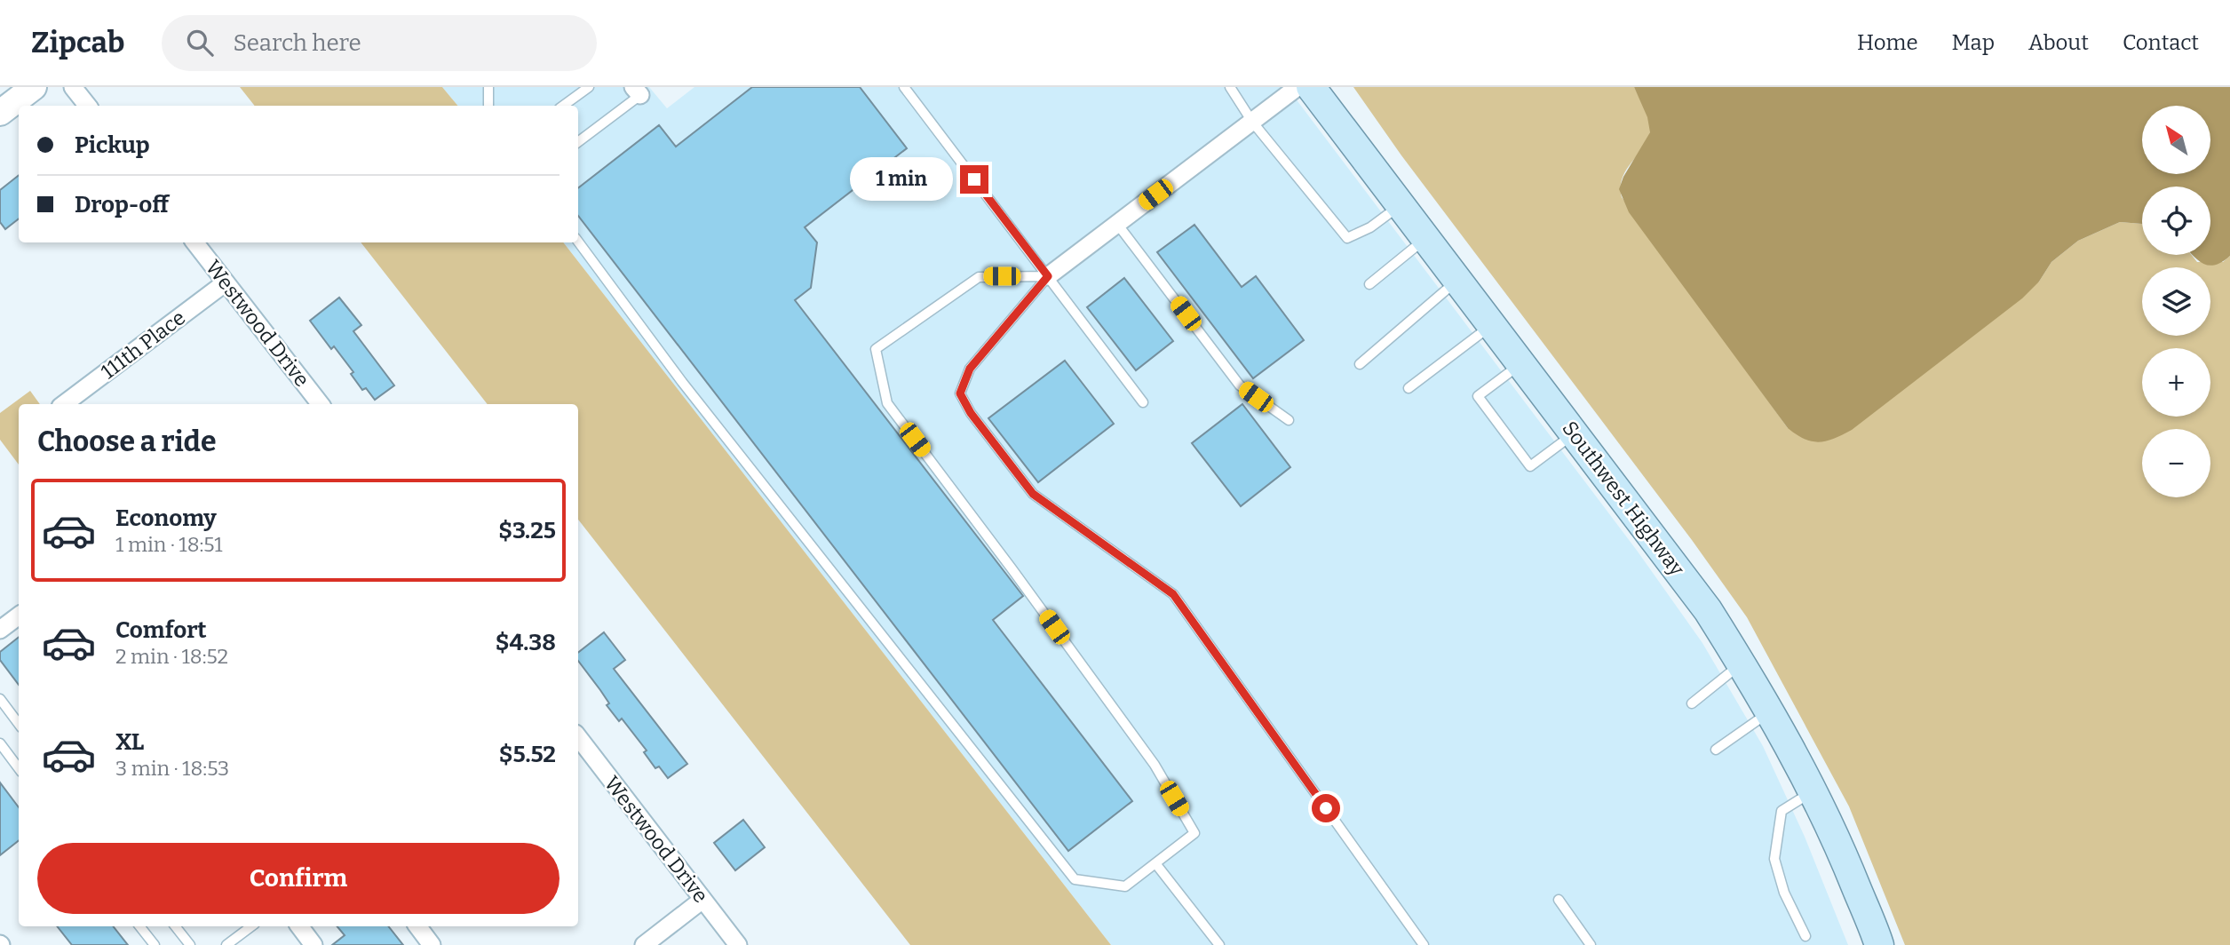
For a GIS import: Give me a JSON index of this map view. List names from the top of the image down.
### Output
{
  "streets": {
    "main road": ["Southwest Highway"],
    "street": ["Westwood Drive", "111th Place"]
  },
  "crossings": [
    ["Westwood Drive", "111th Place"]
  ],
  "north": "top left",
  "page": {
    "header": "Zipcab",
    "search": "Search here",
    "nav": [
      "Home",
      "Map",
      "About",
      "Contact"
    ],
    "map_buttons": ["+", "−"],
    "banner": ["Pickup", "Drop-off"],
    "bubble": "1 min",
    "heading": "Choose a ride",
    "list": [
      {
        "name": "Economy",
        "note": "1 min · 18:51",
        "value": "$3.25"
      },
      {
        "name": "Comfort",
        "note": "2 min · 18:52",
        "value": "$4.38"
      },
      {
        "name": "XL",
        "note": "3 min · 18:53",
        "value": "$5.52"
      }
    ],
    "buttons": "Confirm"
  }
}
